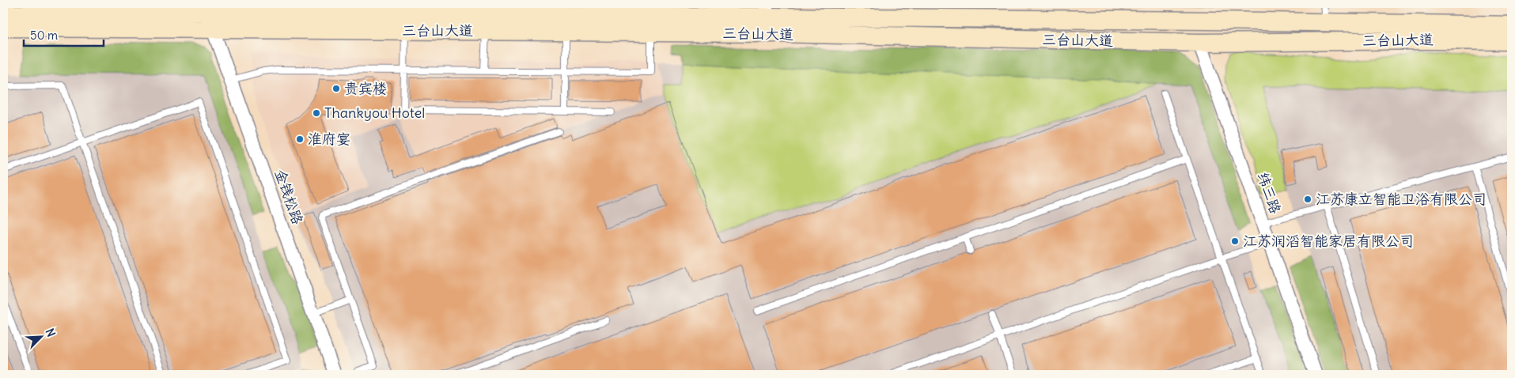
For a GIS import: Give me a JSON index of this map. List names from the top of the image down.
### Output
{
  "streets": {
    "main road": ["三台山大道"],
    "street": ["纬三路", "金钱松路"]
  },
  "crossings": [
    ["三台山大道", "纬三路"],
    ["三台山大道", "金钱松路"]
  ],
  "places": [
    "贵宾楼",
    "Thankyou Hotel",
    "淮府宴",
    "江苏康立智能卫浴有限公司",
    "江苏润滔智能家居有限公司"
  ],
  "scale_bar": "50 m",
  "north": "top right"
}
